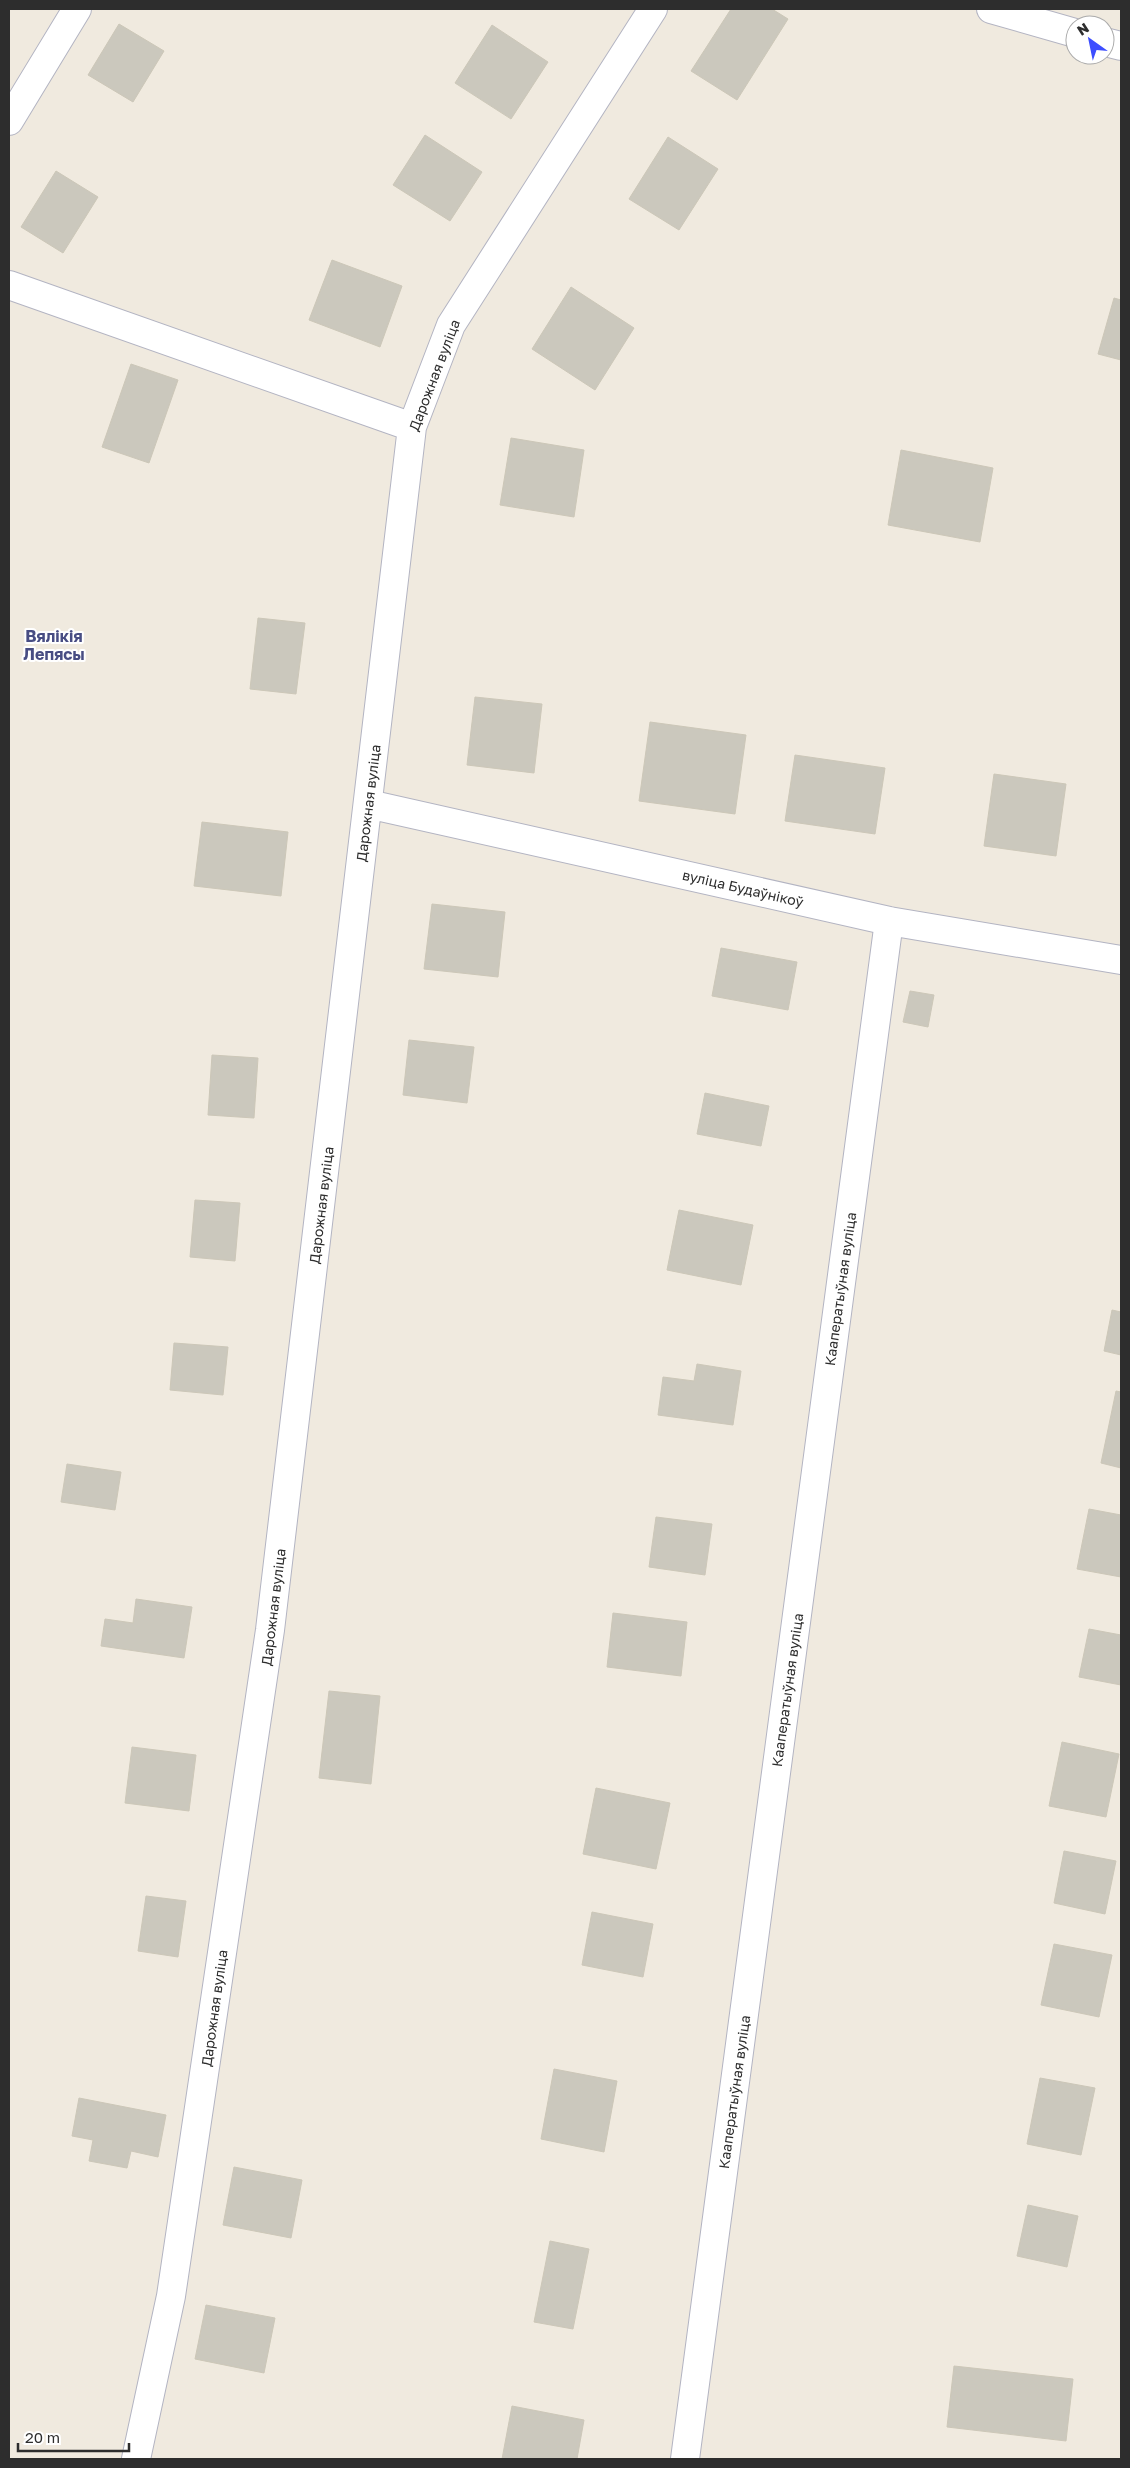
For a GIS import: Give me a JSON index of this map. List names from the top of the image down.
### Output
{
  "streets": {
    "street": ["Дарожная вуліца", "вуліца Будаўнікоў", "Кааператыўная вуліца"]
  },
  "crossings": [
    ["Дарожная вуліца", "вуліца Будаўнікоў"],
    ["вуліца Будаўнікоў", "Кааператыўная вуліца"]
  ],
  "districts": ["Вялікія Лепясы"],
  "scale_bar": "20 m",
  "north": "top left"
}
